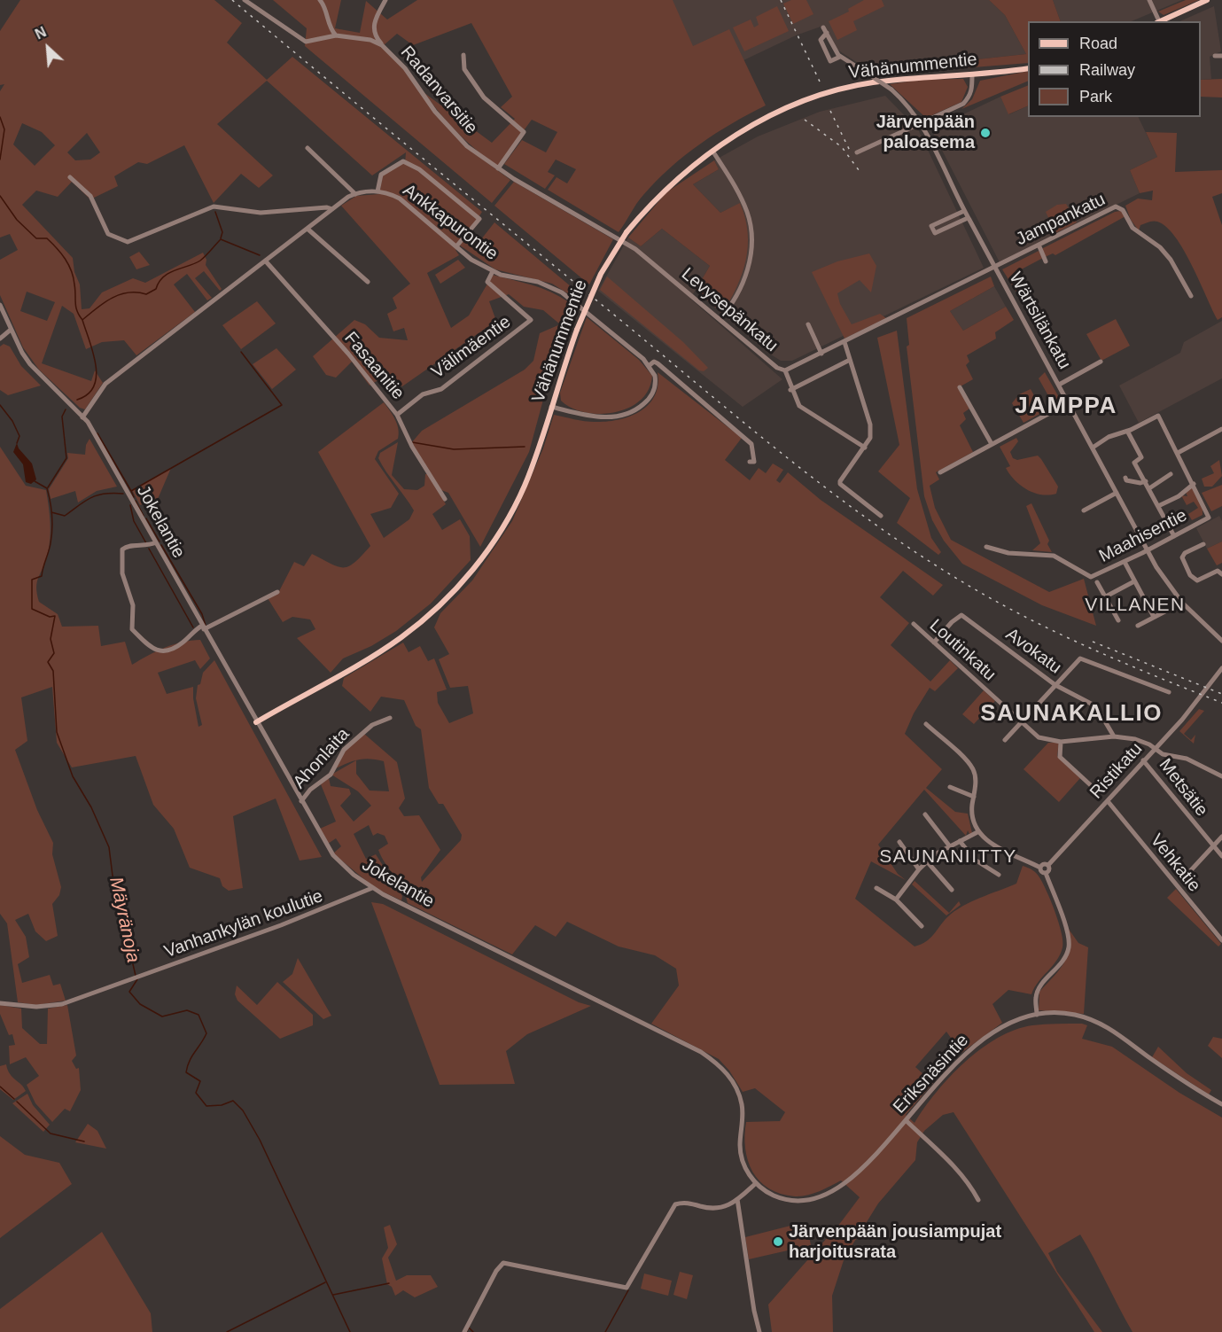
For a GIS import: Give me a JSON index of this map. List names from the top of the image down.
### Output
{
  "streets": {
    "main road": ["Vähänummentie"],
    "street": [
      "Radanvarsitie",
      "Jampankatu",
      "Ankkapurontie",
      "Levysepänkatu",
      "Wärtsilänkatu",
      "Välimäentie",
      "Fasaanitie",
      "Jokelantie",
      "Maahisentie",
      "Loutinkatu",
      "Avokatu",
      "Ahonlaita",
      "Ristikatu",
      "Metsätie",
      "Vehkatie",
      "Vanhankylän koulutie",
      "Eriksnäsintie"
    ]
  },
  "crossings": [
    ["Vähänummentie", "Jokelantie"],
    ["Radanvarsitie", "Levysepänkatu"],
    ["Jampankatu", "Levysepänkatu"],
    ["Jampankatu", "Wärtsilänkatu"],
    ["Ankkapurontie", "Välimäentie"],
    ["Ankkapurontie", "Fasaanitie"],
    ["Ankkapurontie", "Jokelantie"],
    ["Levysepänkatu", "Wärtsilänkatu"],
    ["Wärtsilänkatu", "Maahisentie"],
    ["Välimäentie", "Fasaanitie"],
    ["Jokelantie", "Ahonlaita"],
    ["Jokelantie", "Vanhankylän koulutie"],
    ["Jokelantie", "Eriksnäsintie"],
    ["Loutinkatu", "Avokatu"],
    ["Loutinkatu", "Ristikatu"],
    ["Ristikatu", "Metsätie"],
    ["Ristikatu", "Vehkatie"]
  ],
  "districts": [
    "JAMPPA",
    "VILLANEN",
    "SAUNAKALLIO",
    "SAUNANIITTY"
  ],
  "water": ["Mäyränoja"],
  "places": ["Järvenpään paloasema", "Järvenpään jousiampujat harjoitusrata"],
  "legend": ["Road", "Railway", "Park"],
  "north": "top left"
}
